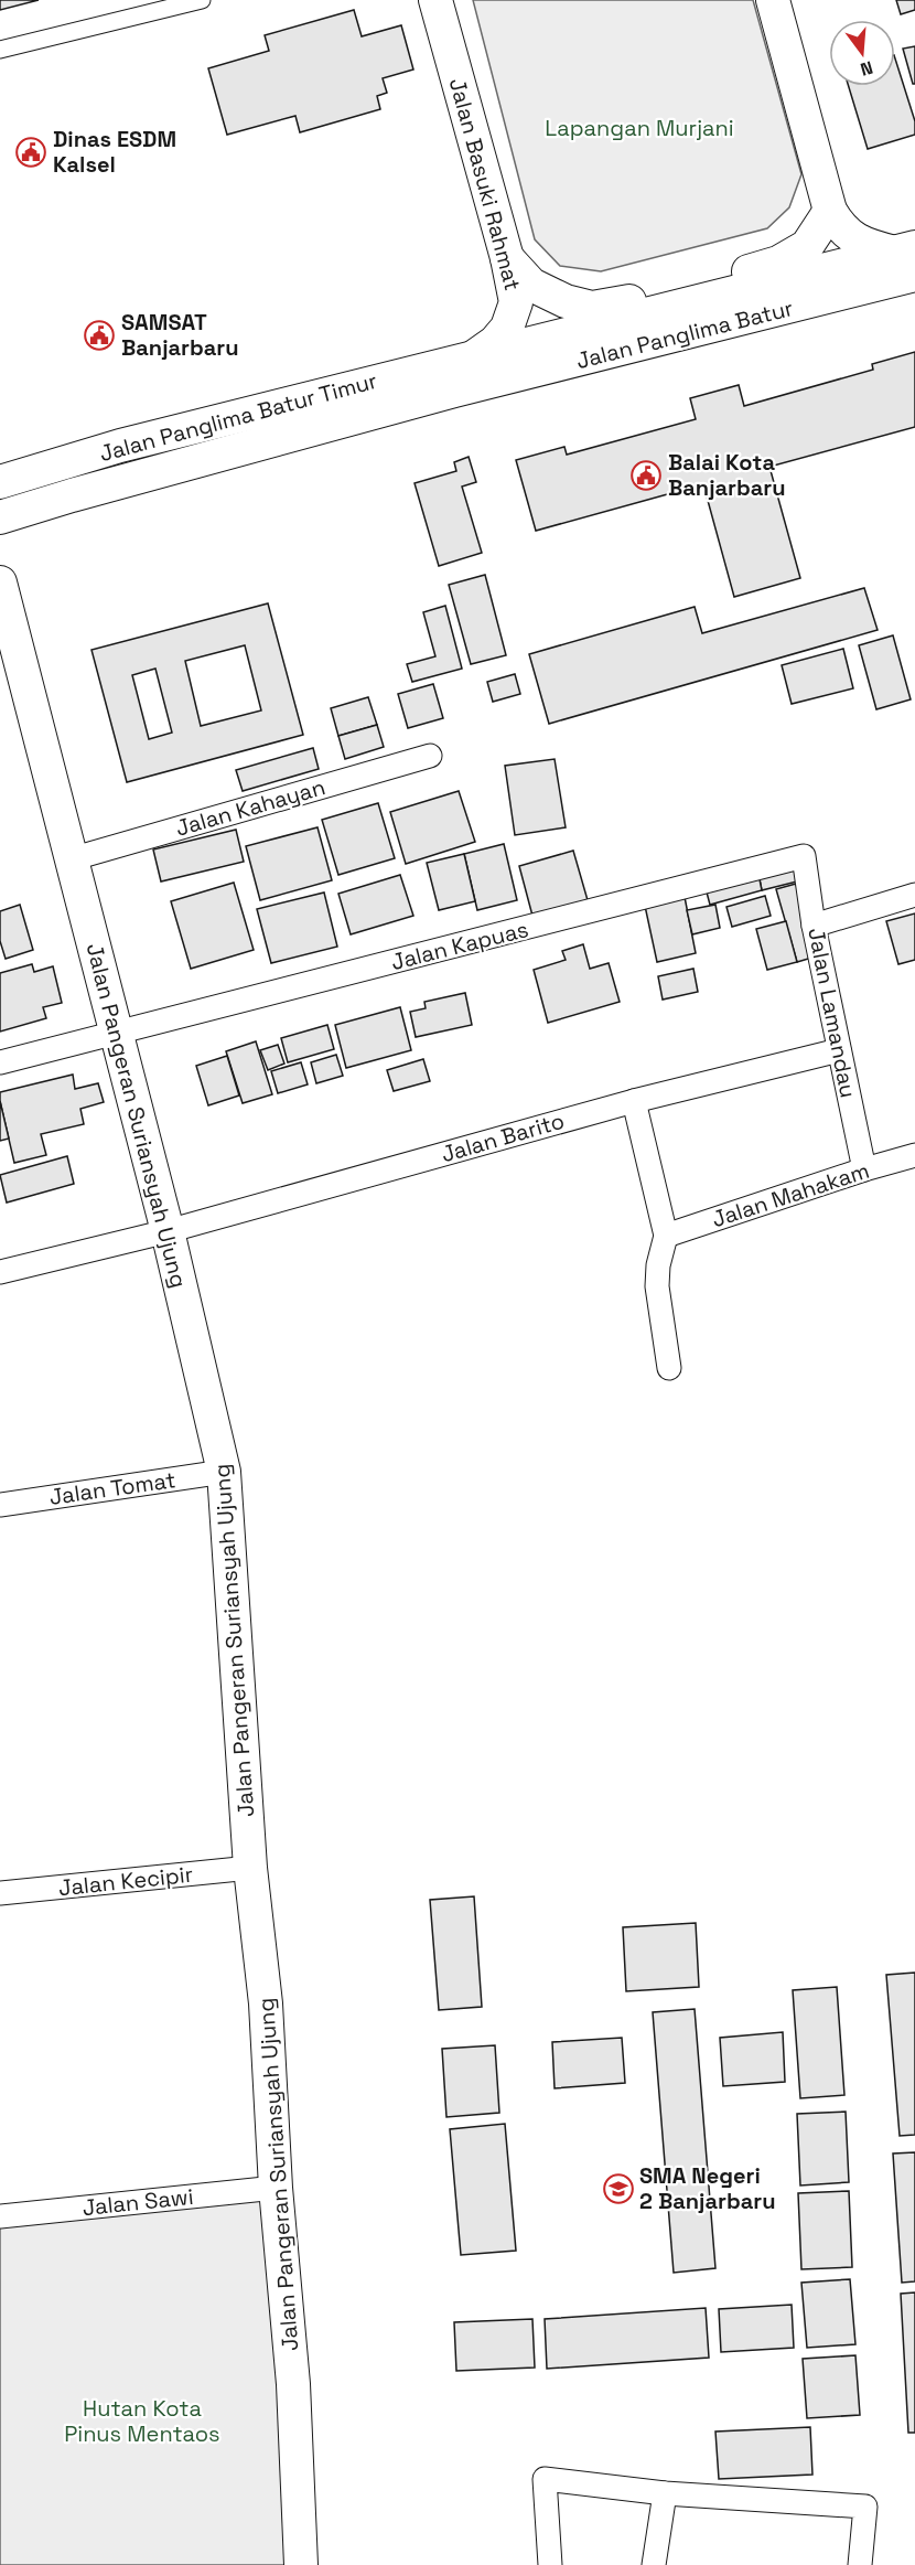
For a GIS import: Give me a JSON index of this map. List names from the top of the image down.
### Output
{
  "streets": {
    "main road": [
      "Jalan Basuki Rahmat",
      "Jalan Panglima Batur",
      "Jalan Panglima Batur Timur",
      "Jalan Pangeran Suriansyah Ujung"
    ],
    "street": [
      "Jalan Kahayan",
      "Jalan Kapuas",
      "Jalan Lamandau",
      "Jalan Barito",
      "Jalan Mahakam",
      "Jalan Tomat",
      "Jalan Kecipir",
      "Jalan Sawi"
    ]
  },
  "crossings": [
    ["Jalan Basuki Rahmat", "Jalan Panglima Batur"],
    ["Jalan Basuki Rahmat", "Jalan Panglima Batur Timur"],
    ["Jalan Panglima Batur", "Jalan Panglima Batur Timur"],
    ["Jalan Kahayan", "Jalan Pangeran Suriansyah Ujung"],
    ["Jalan Kapuas", "Jalan Lamandau"],
    ["Jalan Kapuas", "Jalan Pangeran Suriansyah Ujung"],
    ["Jalan Lamandau", "Jalan Barito"],
    ["Jalan Lamandau", "Jalan Mahakam"],
    ["Jalan Pangeran Suriansyah Ujung", "Jalan Barito"],
    ["Jalan Pangeran Suriansyah Ujung", "Jalan Tomat"],
    ["Jalan Pangeran Suriansyah Ujung", "Jalan Kecipir"],
    ["Jalan Pangeran Suriansyah Ujung", "Jalan Sawi"]
  ],
  "parks": ["Lapangan Murjani", "Hutan Kota Pinus Mentaos"],
  "places": {
    "public building": ["Dinas ESDM Kalsel", "SAMSAT Banjarbaru", "Balai Kota Banjarbaru"],
    "school or university": ["SMA Negeri 2 Banjarbaru"]
  },
  "north": "bottom"
}
